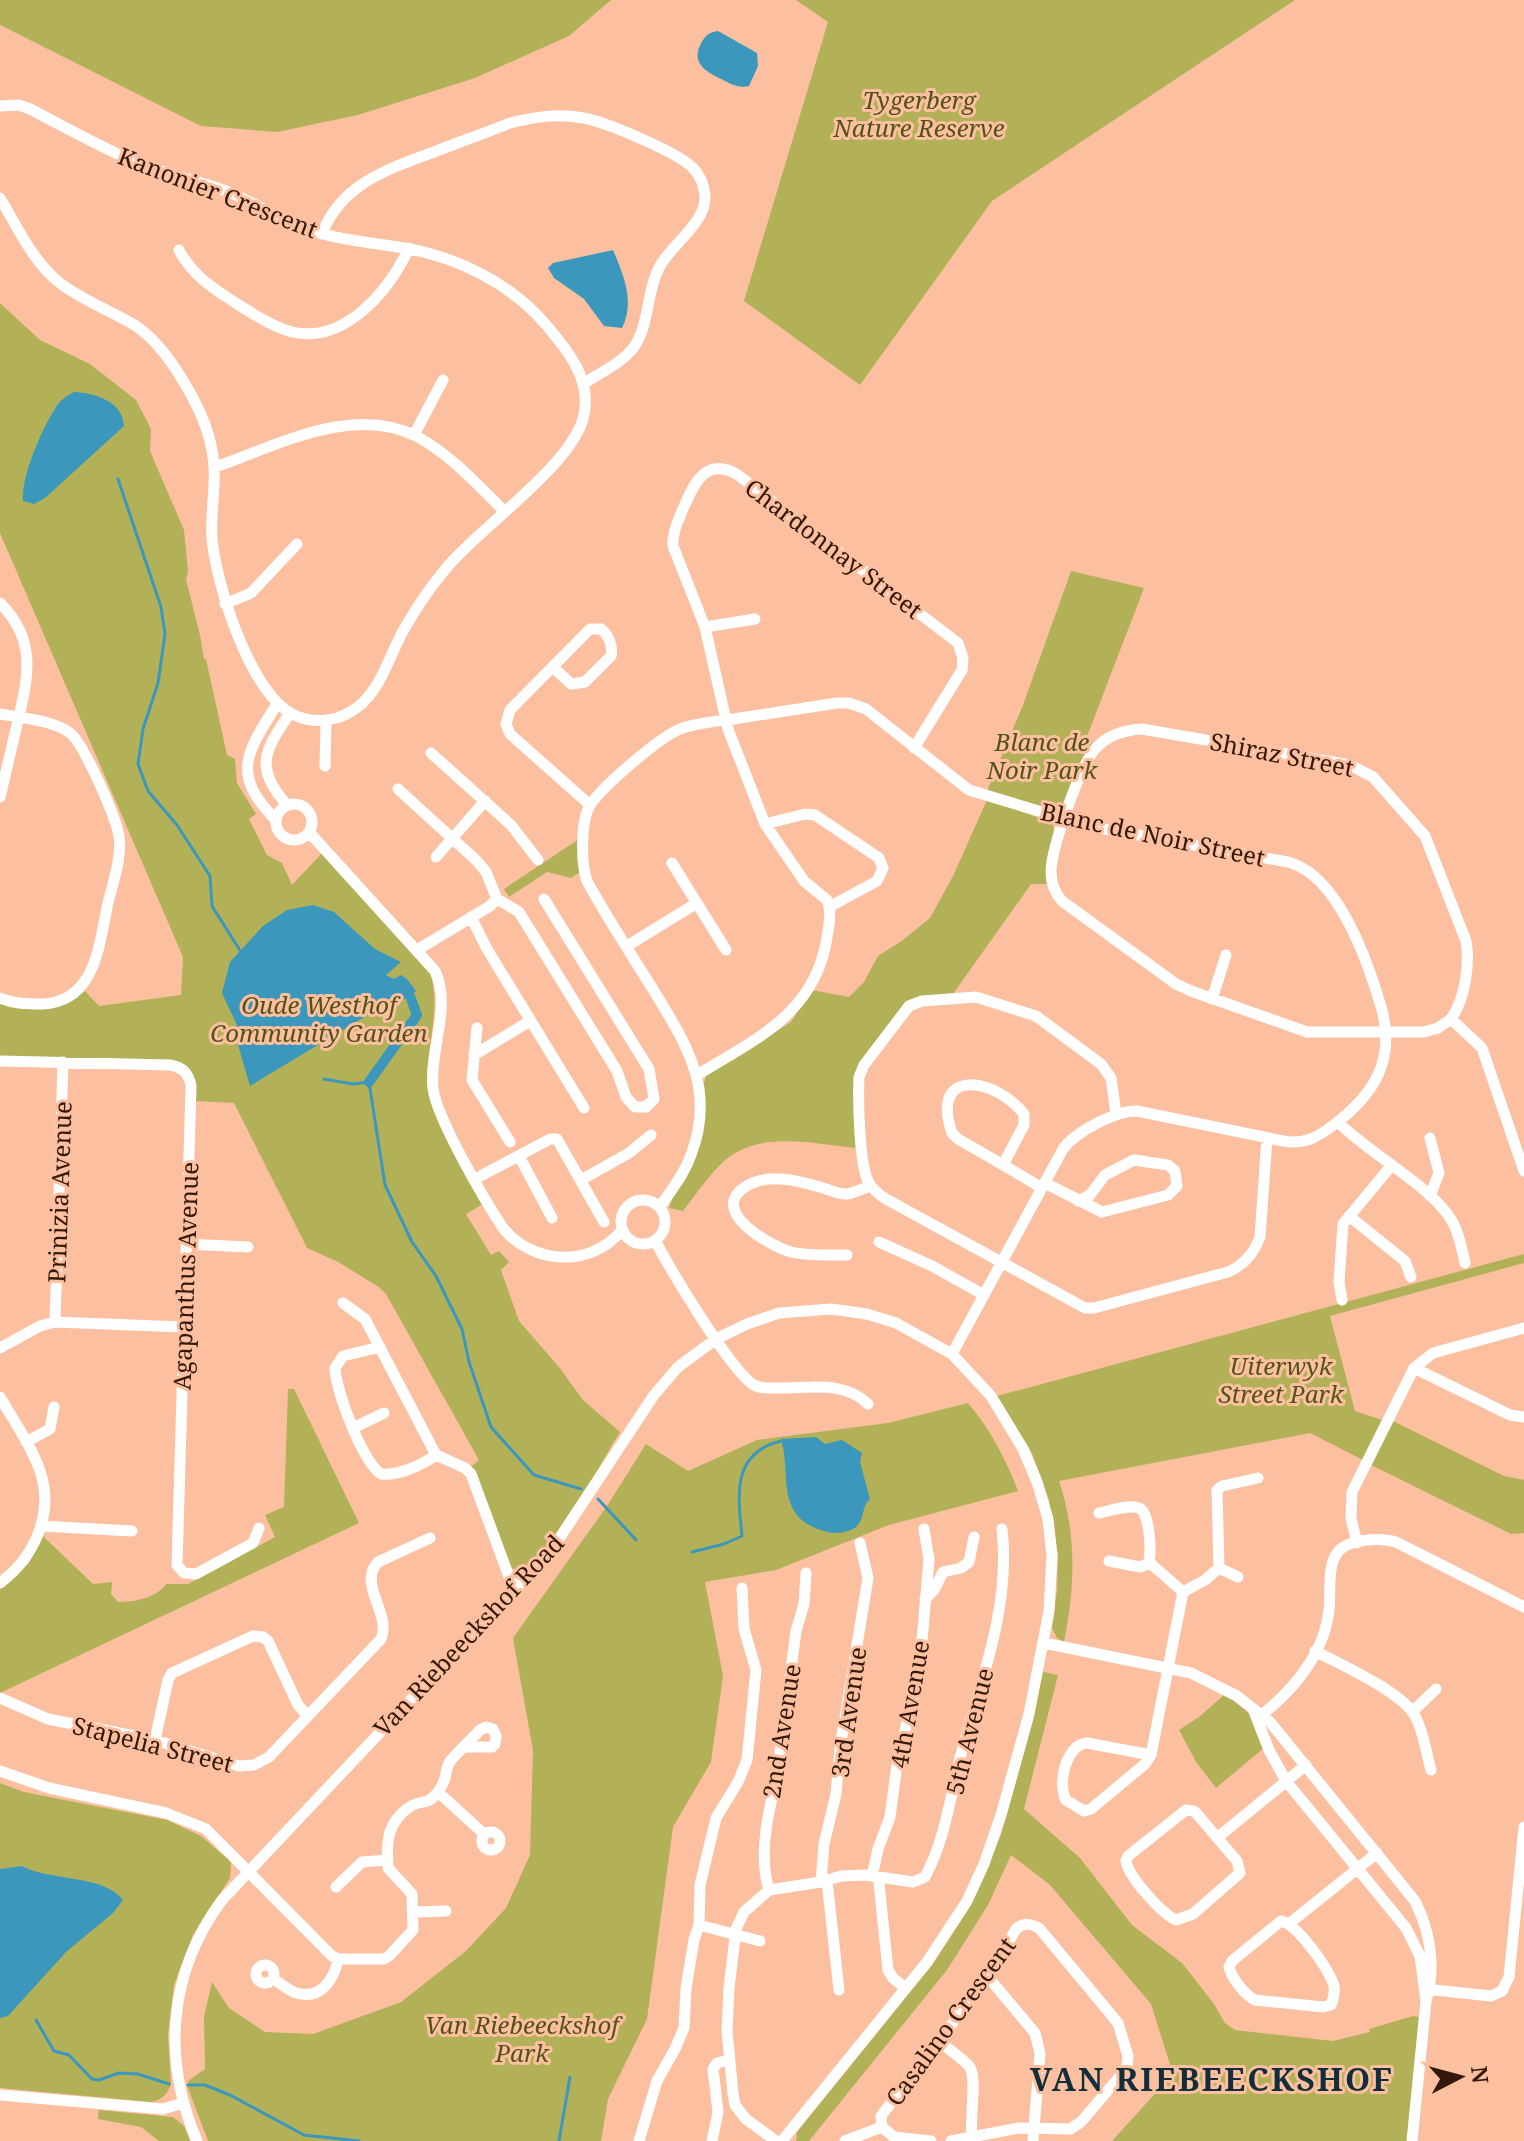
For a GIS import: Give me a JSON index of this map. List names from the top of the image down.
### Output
{
  "streets": {
    "street": [
      "Kanonier Crescent",
      "Chardonnay Street",
      "Shiraz Street",
      "Blanc de Noir Street",
      "Prinizia Avenue",
      "Agapanthus Avenue",
      "Van Riebeeckshof Road",
      "4th Avenue",
      "3rd Avenue",
      "2nd Avenue",
      "5th Avenue",
      "Stapelia Street",
      "Casalino Crescent"
    ]
  },
  "crossings": [
    ["Chardonnay Street", "Blanc de Noir Street"],
    ["Shiraz Street", "Blanc de Noir Street"],
    ["Prinizia Avenue", "Agapanthus Avenue"],
    ["4th Avenue", "5th Avenue"]
  ],
  "districts": ["VAN RIEBEECKSHOF"],
  "parks": [
    "Tygerberg Nature Reserve",
    "Blanc de Noir Park",
    "Oude Westhof Community Garden",
    "Uiterwyk Street Park",
    "Van Riebeeckshof Park"
  ],
  "north": "right"
}
